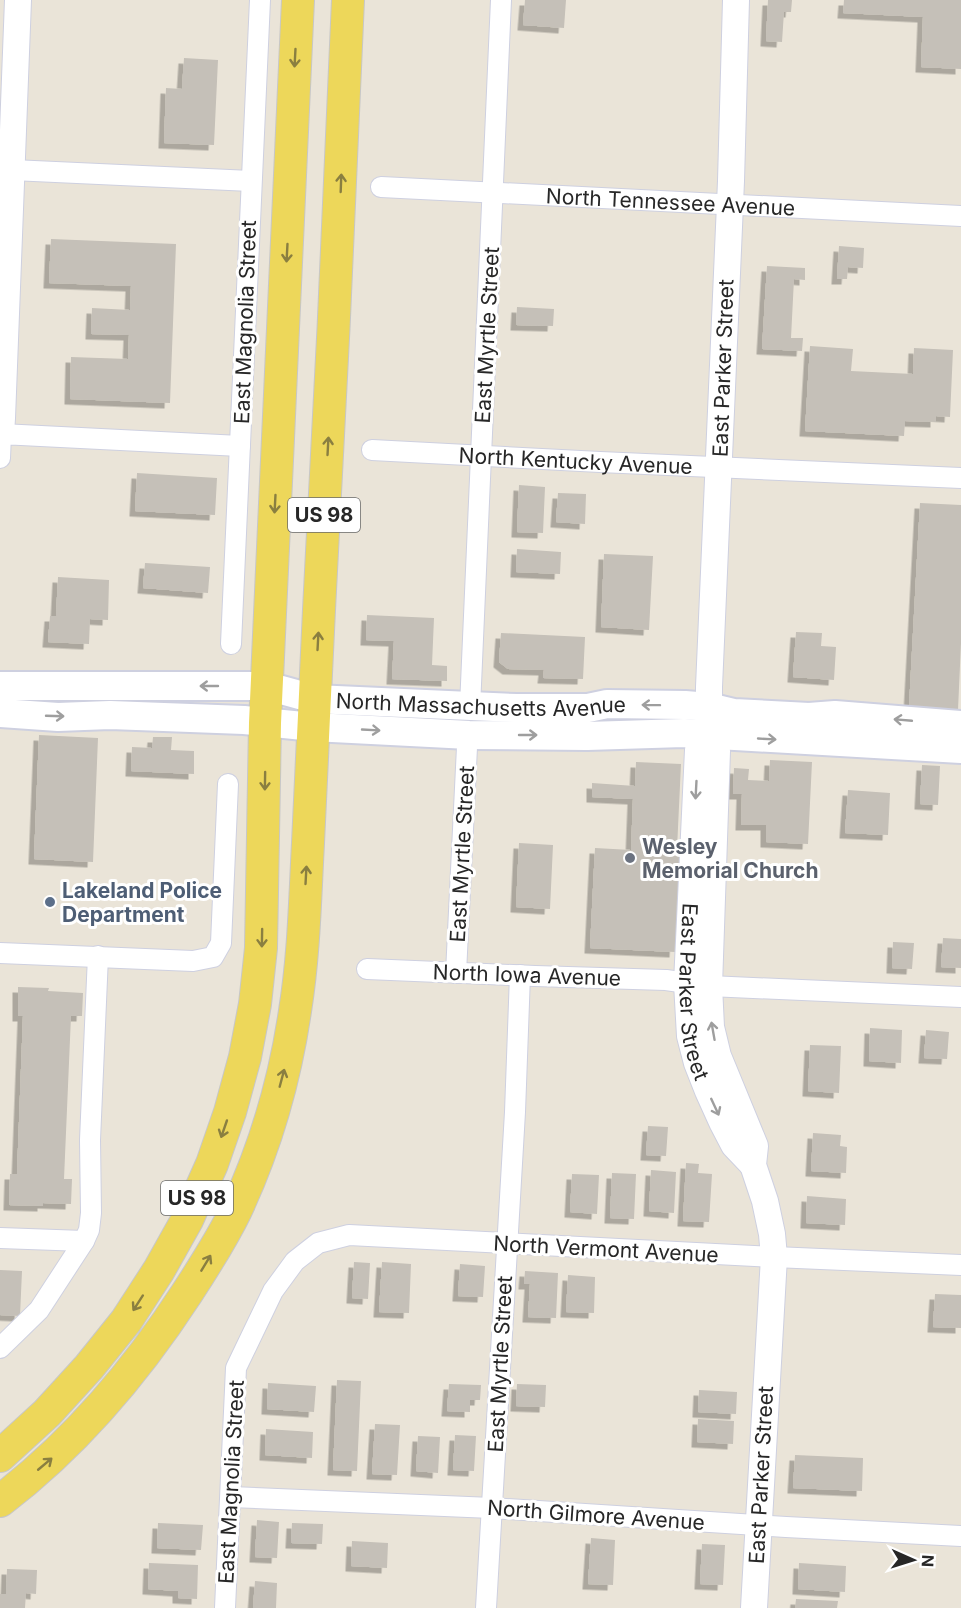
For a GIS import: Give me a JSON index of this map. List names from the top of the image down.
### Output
{
  "streets": {
    "main road": ["US 98", "North Massachusetts Avenue"],
    "street": [
      "North Tennessee Avenue",
      "East Magnolia Street",
      "East Myrtle Street",
      "East Parker Street",
      "North Kentucky Avenue",
      "North Iowa Avenue",
      "North Vermont Avenue",
      "North Gilmore Avenue"
    ]
  },
  "crossings": [
    ["North Tennessee Avenue", "East Myrtle Street"],
    ["North Tennessee Avenue", "East Parker Street"],
    ["East Magnolia Street", "North Vermont Avenue"],
    ["East Magnolia Street", "North Gilmore Avenue"],
    ["East Myrtle Street", "North Kentucky Avenue"],
    ["East Myrtle Street", "North Massachusetts Avenue"],
    ["East Myrtle Street", "North Iowa Avenue"],
    ["East Myrtle Street", "North Vermont Avenue"],
    ["East Myrtle Street", "North Gilmore Avenue"],
    ["East Parker Street", "North Kentucky Avenue"],
    ["East Parker Street", "North Massachusetts Avenue"],
    ["East Parker Street", "North Iowa Avenue"],
    ["East Parker Street", "North Vermont Avenue"],
    ["East Parker Street", "North Gilmore Avenue"],
    ["US 98", "North Massachusetts Avenue"]
  ],
  "places": ["Wesley Memorial Church", "Lakeland Police Department"],
  "north": "right"
}
